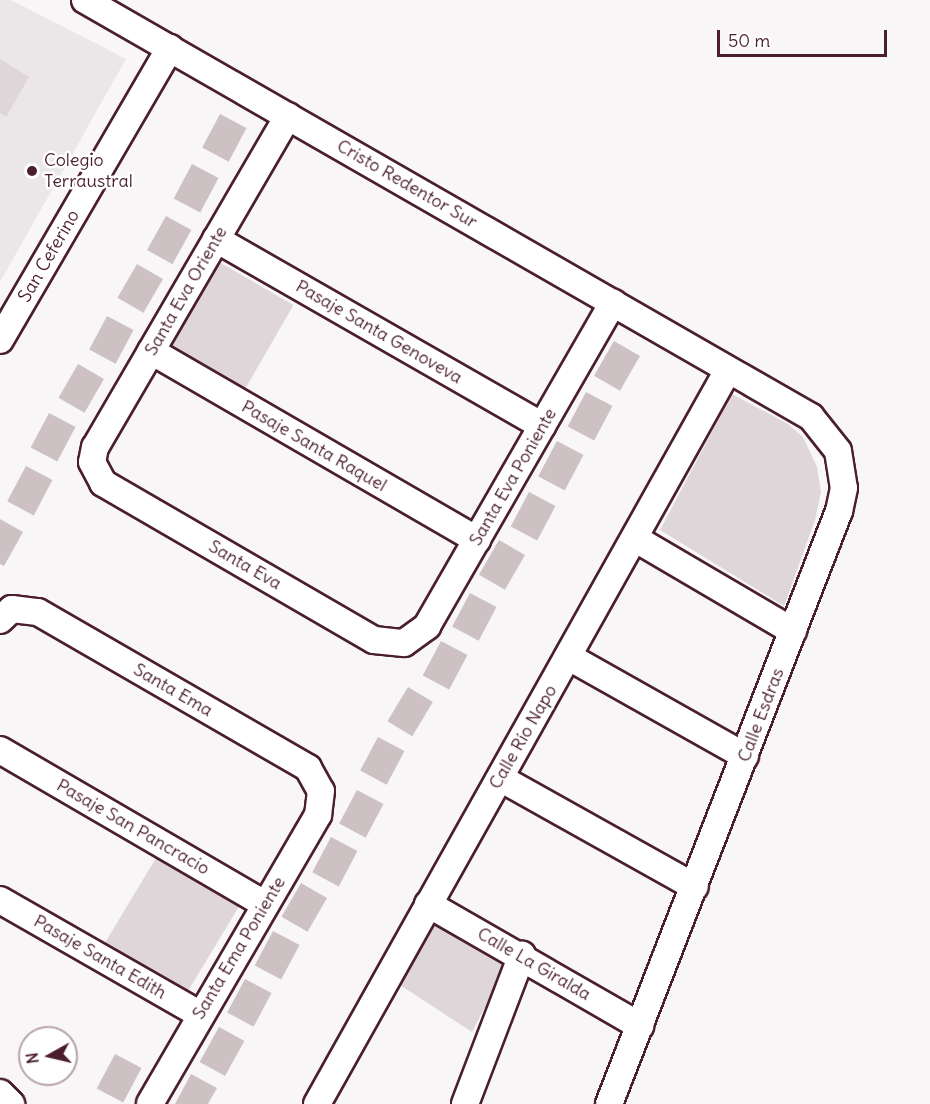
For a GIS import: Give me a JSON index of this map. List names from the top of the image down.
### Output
{
  "streets": {
    "street": [
      "Cristo Redentor Sur",
      "San Ceferino",
      "Santa Eva Oriente",
      "Pasaje Santa Genoveva",
      "Pasaje Santa Raquel",
      "Santa Eva Poniente",
      "Santa Eva",
      "Santa Ema",
      "Calle Esdras",
      "Calle Río Napo",
      "Pasaje San Pancracio",
      "Santa Ema Poniente",
      "Pasaje Santa Edith",
      "Calle La Giralda"
    ]
  },
  "crossings": [
    ["Cristo Redentor Sur", "San Ceferino"],
    ["Cristo Redentor Sur", "Santa Eva Oriente"],
    ["Cristo Redentor Sur", "Santa Eva Poniente"],
    ["Cristo Redentor Sur", "Calle Esdras"],
    ["Cristo Redentor Sur", "Calle Río Napo"],
    ["Santa Eva Oriente", "Pasaje Santa Genoveva"],
    ["Santa Eva Oriente", "Pasaje Santa Raquel"],
    ["Santa Eva Oriente", "Santa Eva"],
    ["Pasaje Santa Genoveva", "Santa Eva Poniente"],
    ["Pasaje Santa Raquel", "Santa Eva Poniente"],
    ["Santa Eva Poniente", "Santa Eva"],
    ["Santa Ema", "Santa Ema Poniente"],
    ["Calle Esdras", "Calle Río Napo"],
    ["Calle Esdras", "Calle La Giralda"],
    ["Calle Río Napo", "Calle La Giralda"],
    ["Pasaje San Pancracio", "Santa Ema Poniente"],
    ["Santa Ema Poniente", "Pasaje Santa Edith"]
  ],
  "places": ["Colegio Terraustral"],
  "scale_bar": "50 m",
  "north": "left"
}
